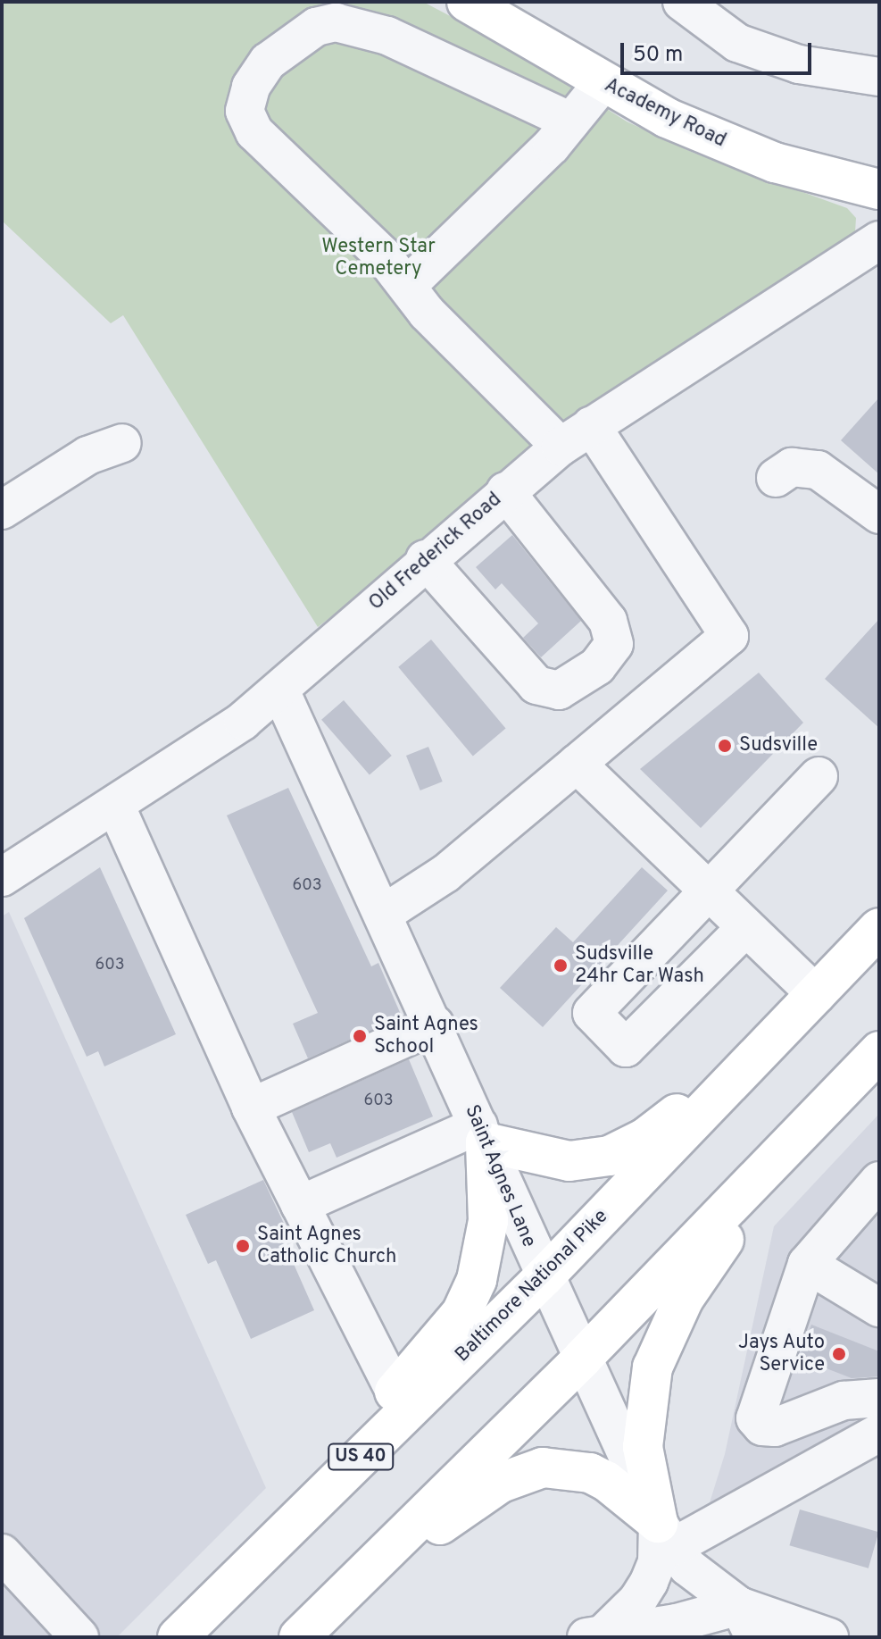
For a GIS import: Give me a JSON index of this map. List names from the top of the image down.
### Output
{
  "streets": {
    "main road": ["Academy Road", "Baltimore National Pike", "US 40"],
    "street": ["Old Frederick Road", "Saint Agnes Lane"]
  },
  "crossings": [
    ["Old Frederick Road", "Saint Agnes Lane"],
    ["Saint Agnes Lane", "Baltimore National Pike"]
  ],
  "parks": ["Western Star Cemetery"],
  "places": [
    "Sudsville",
    "Sudsville 24hr Car Wash",
    "Saint Agnes School",
    "Saint Agnes Catholic Church",
    "Jays Auto Service"
  ],
  "house_numbers": ["603", "603", "603"],
  "scale_bar": "50 m"
}
